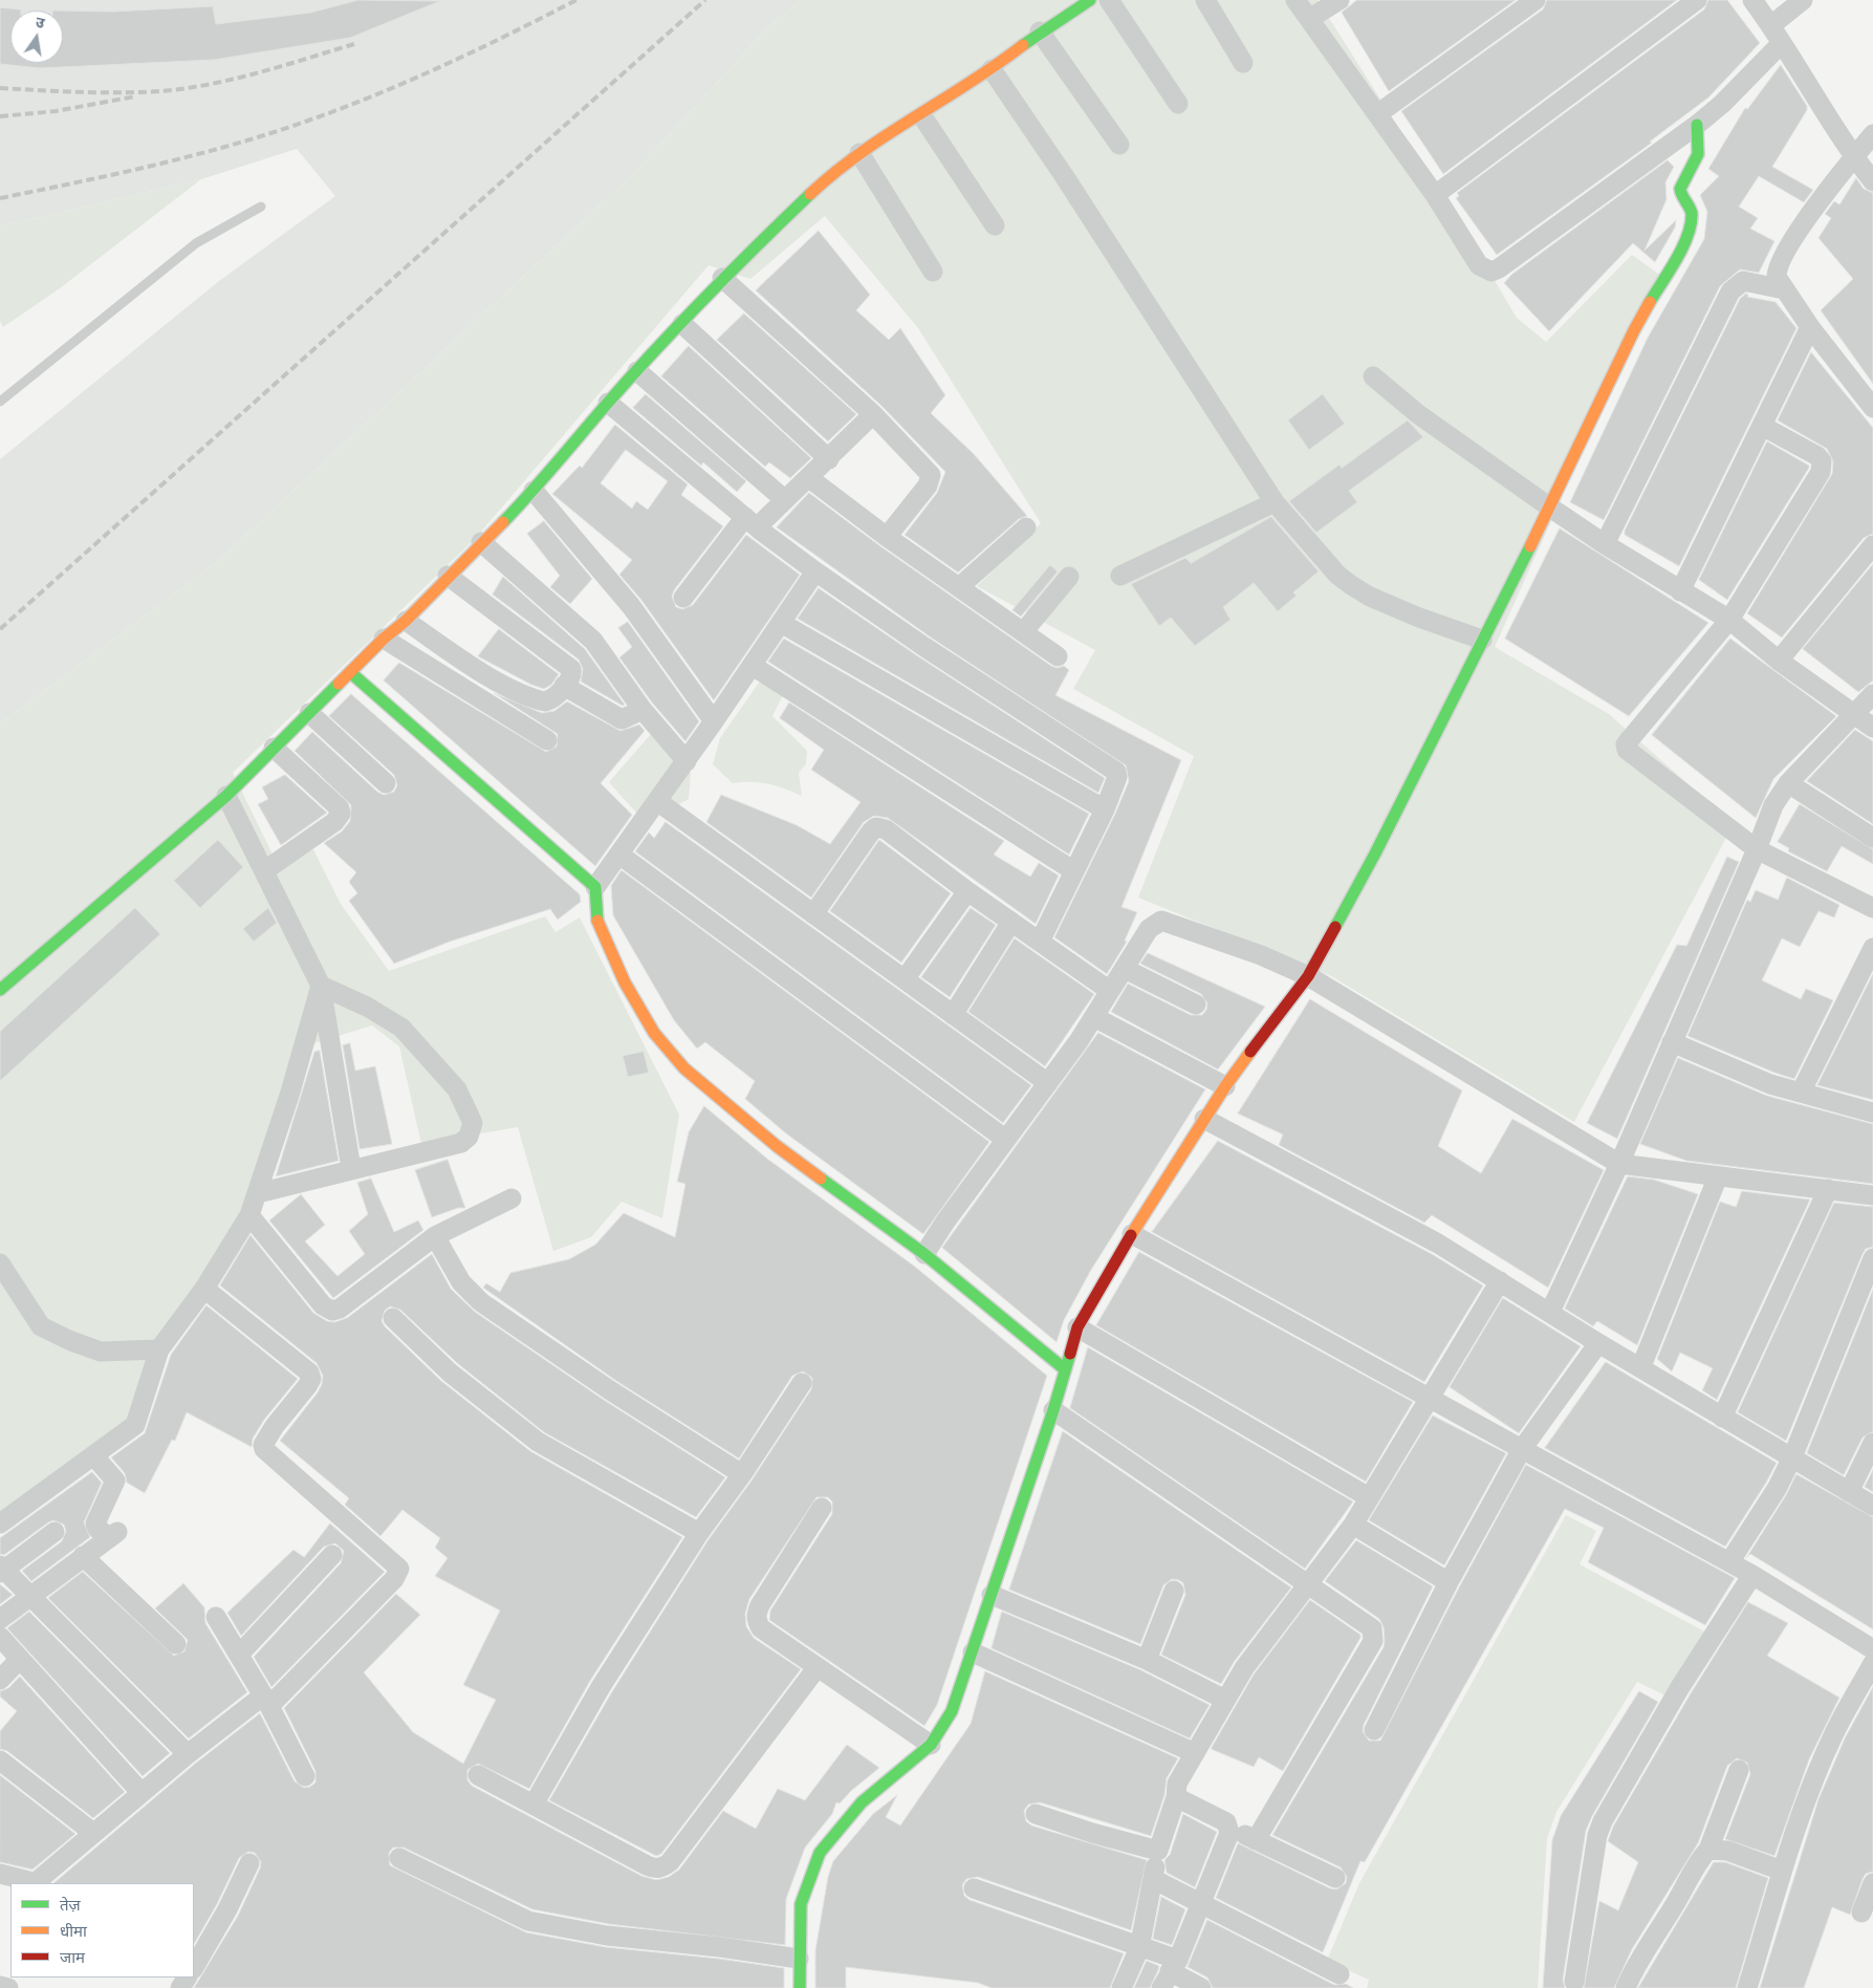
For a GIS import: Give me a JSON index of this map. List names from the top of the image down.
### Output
{
  "legend": ["तेज़", "धीमा", "जाम"],
  "north": "top"
}
